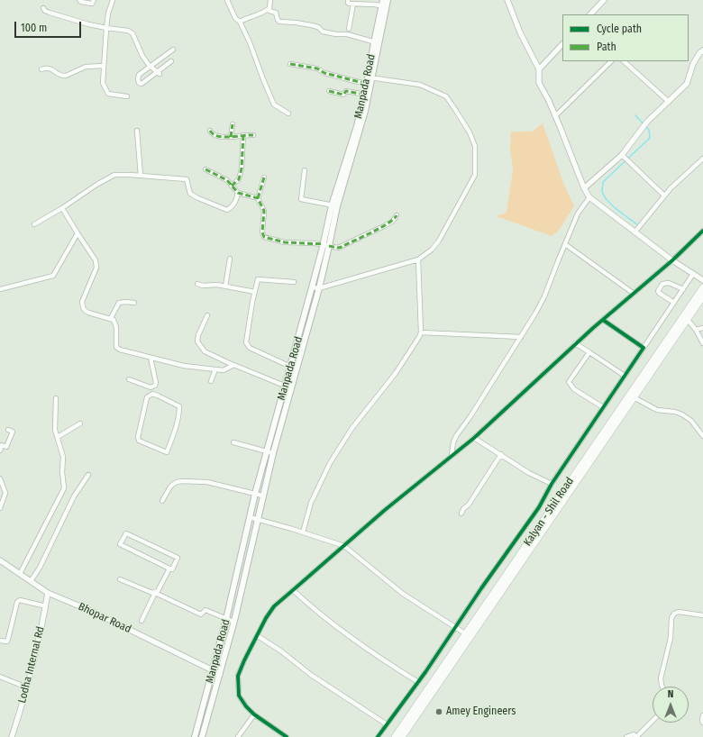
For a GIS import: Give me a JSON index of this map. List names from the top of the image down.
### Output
{
  "streets": {
    "main road": ["Manpada Road", "Kalyan - Shil Road"],
    "street": ["Bhopar Road", "Lodha Internal Rd"]
  },
  "crossings": [
    ["Manpada Road", "Bhopar Road"],
    ["Bhopar Road", "Lodha Internal Rd"]
  ],
  "places": ["Amey Engineers"],
  "legend": ["Cycle path", "Path"],
  "scale_bar": "100 m",
  "north": "top"
}
